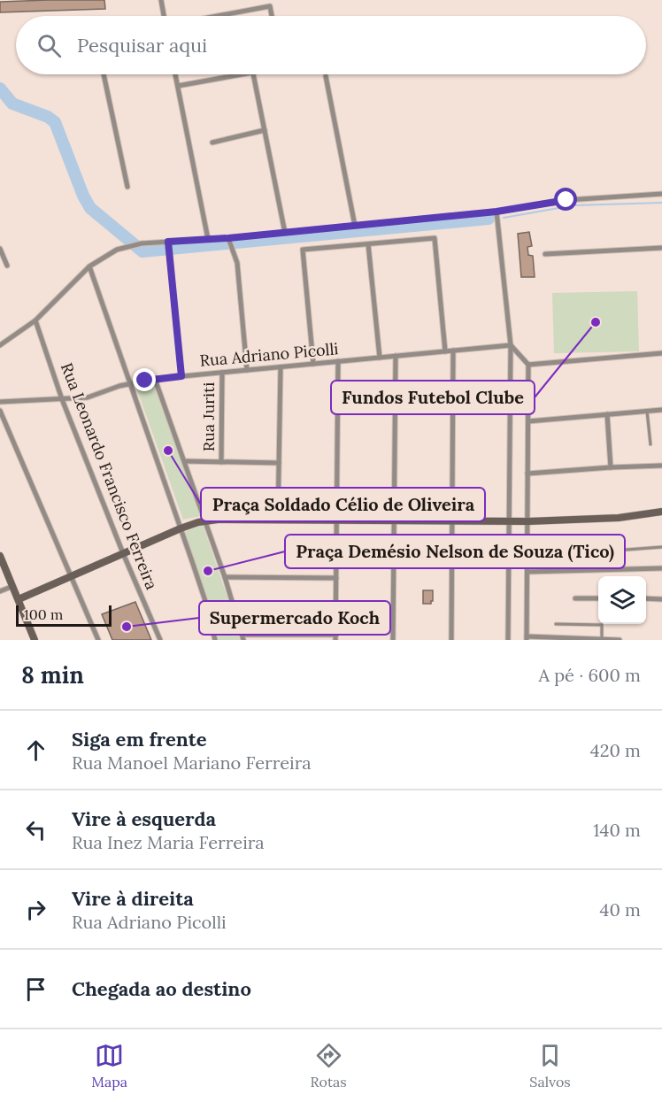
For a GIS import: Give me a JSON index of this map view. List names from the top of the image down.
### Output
{
  "streets": {
    "street": ["Rua Adriano Picolli", "Rua Juriti", "Rua Leonardo Francisco Ferreira"]
  },
  "crossings": [
    ["Rua Adriano Picolli", "Rua Juriti"],
    ["Rua Adriano Picolli", "Rua Leonardo Francisco Ferreira"]
  ],
  "places": [
    "Fundos Futebol Clube",
    "Praça Soldado Célio de Oliveira",
    "Praça Demésio Nelson de Souza (Tico)",
    "Supermercado Koch"
  ],
  "scale_bar": "100 m",
  "page": {
    "search": "Pesquisar aqui",
    "scale": "100 m",
    "heading": ["8 min", "A pé · 600 m"],
    "list": [
      ["Siga em frente", "Rua Manoel Mariano Ferreira", "420 m"],
      ["Vire à esquerda", "Rua Inez Maria Ferreira", "140 m"],
      ["Vire à direita", "Rua Adriano Picolli", "40 m"],
      "Chegada ao destino"
    ],
    "nav": ["Mapa", "Rotas", "Salvos"]
  }
}
